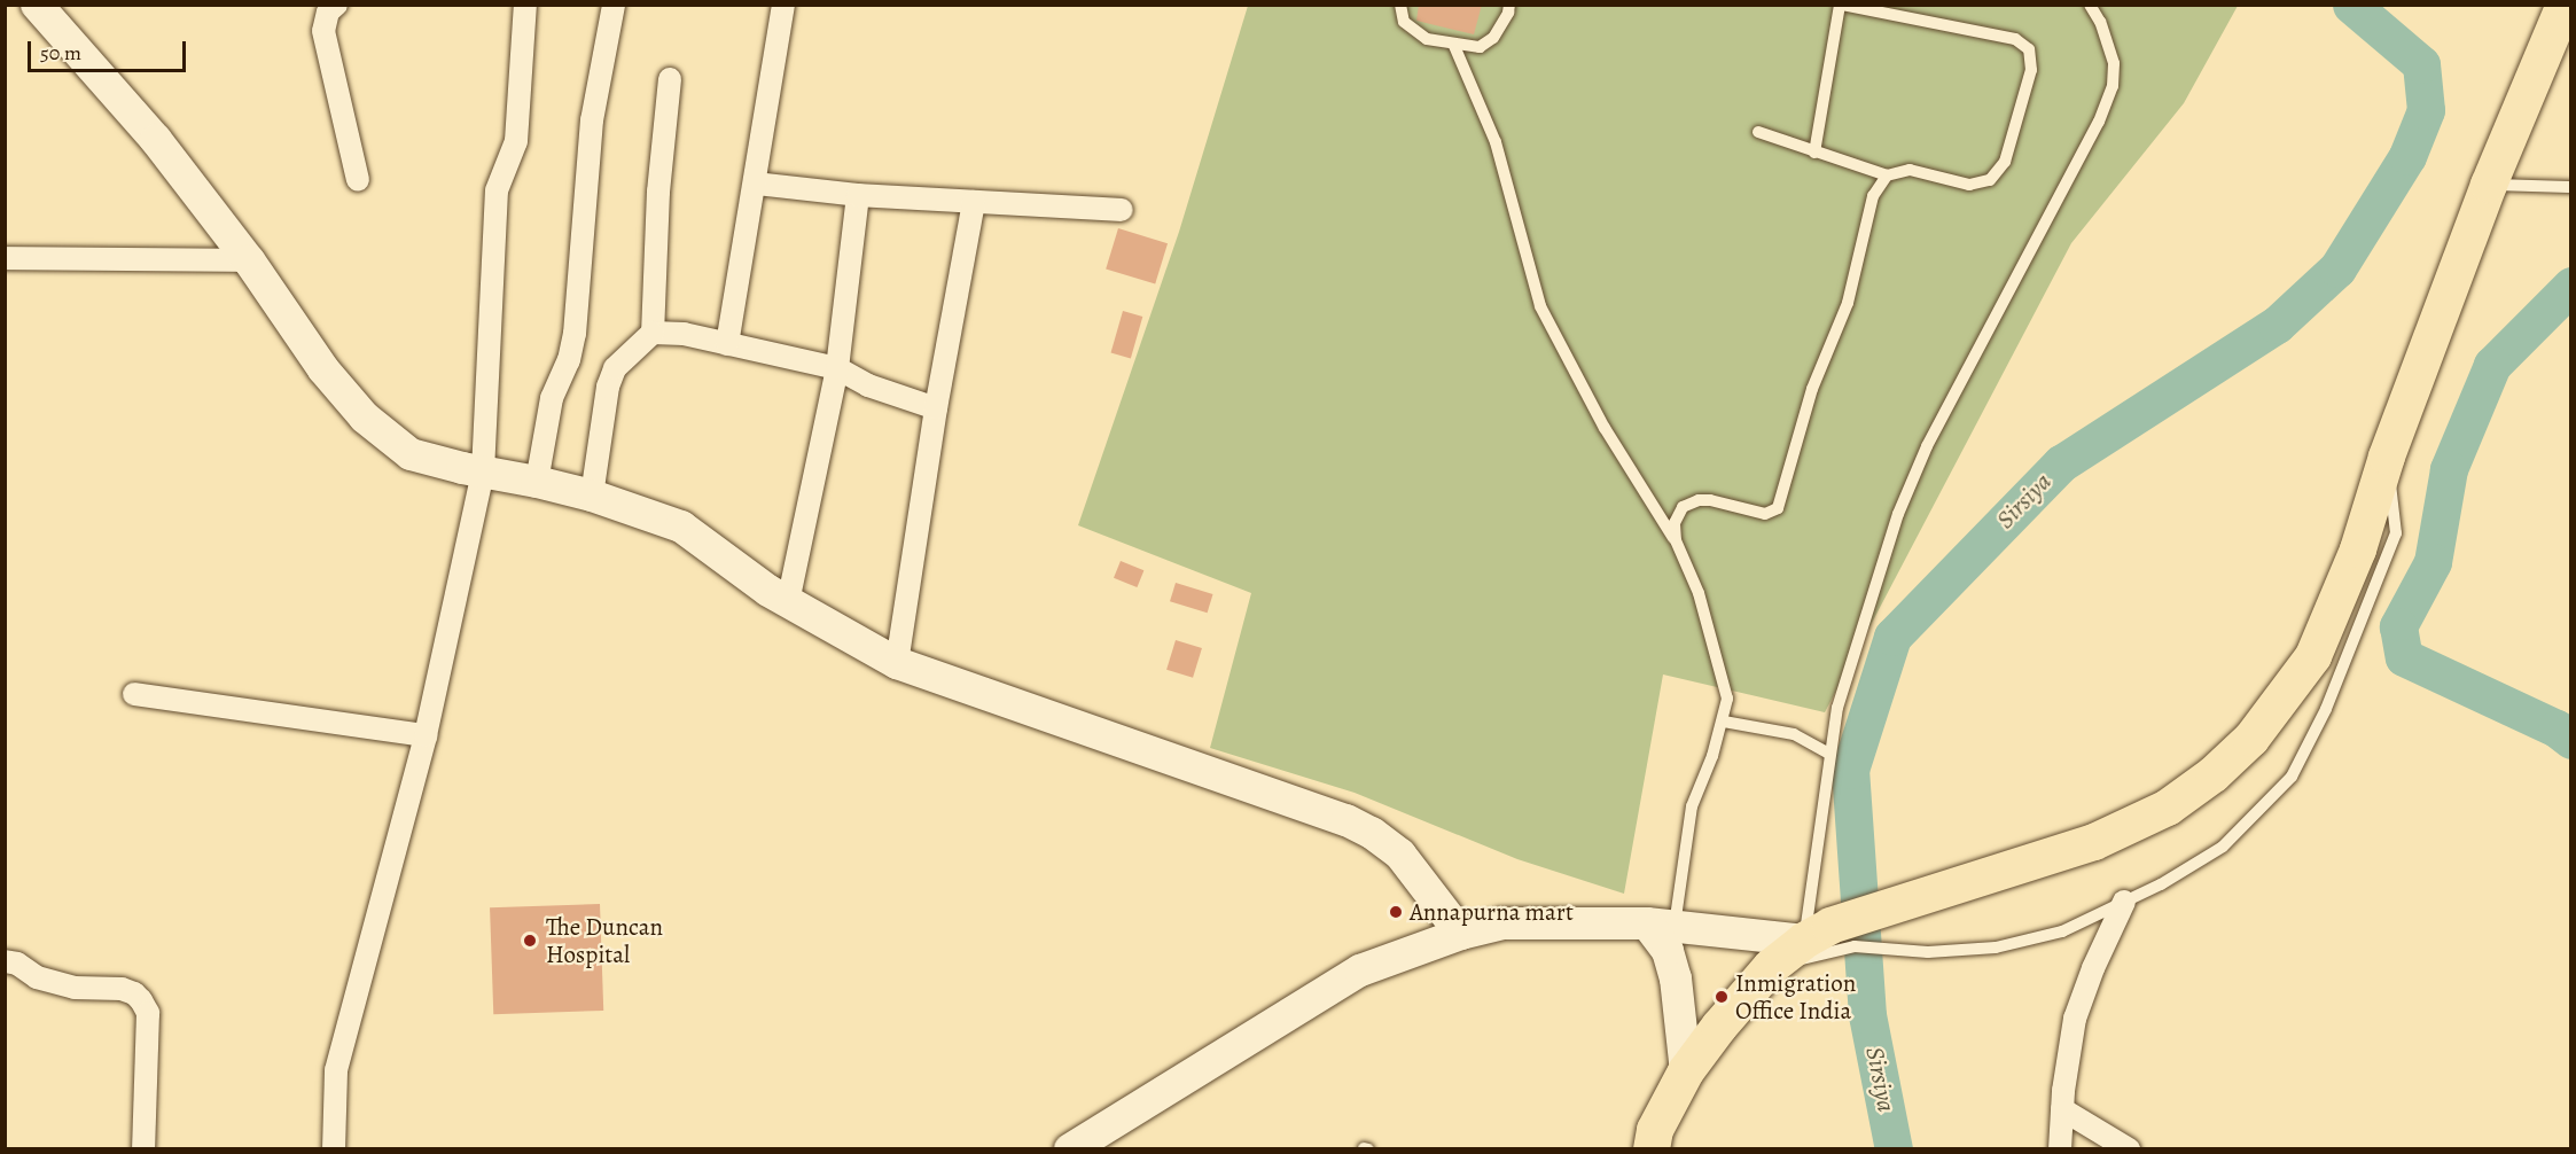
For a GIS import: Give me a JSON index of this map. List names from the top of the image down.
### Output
{
  "water": ["Sirsiya"],
  "places": ["Annapurna mart", "The Duncan Hospital", "Inmigration Office India"],
  "scale_bar": "50 m"
}
